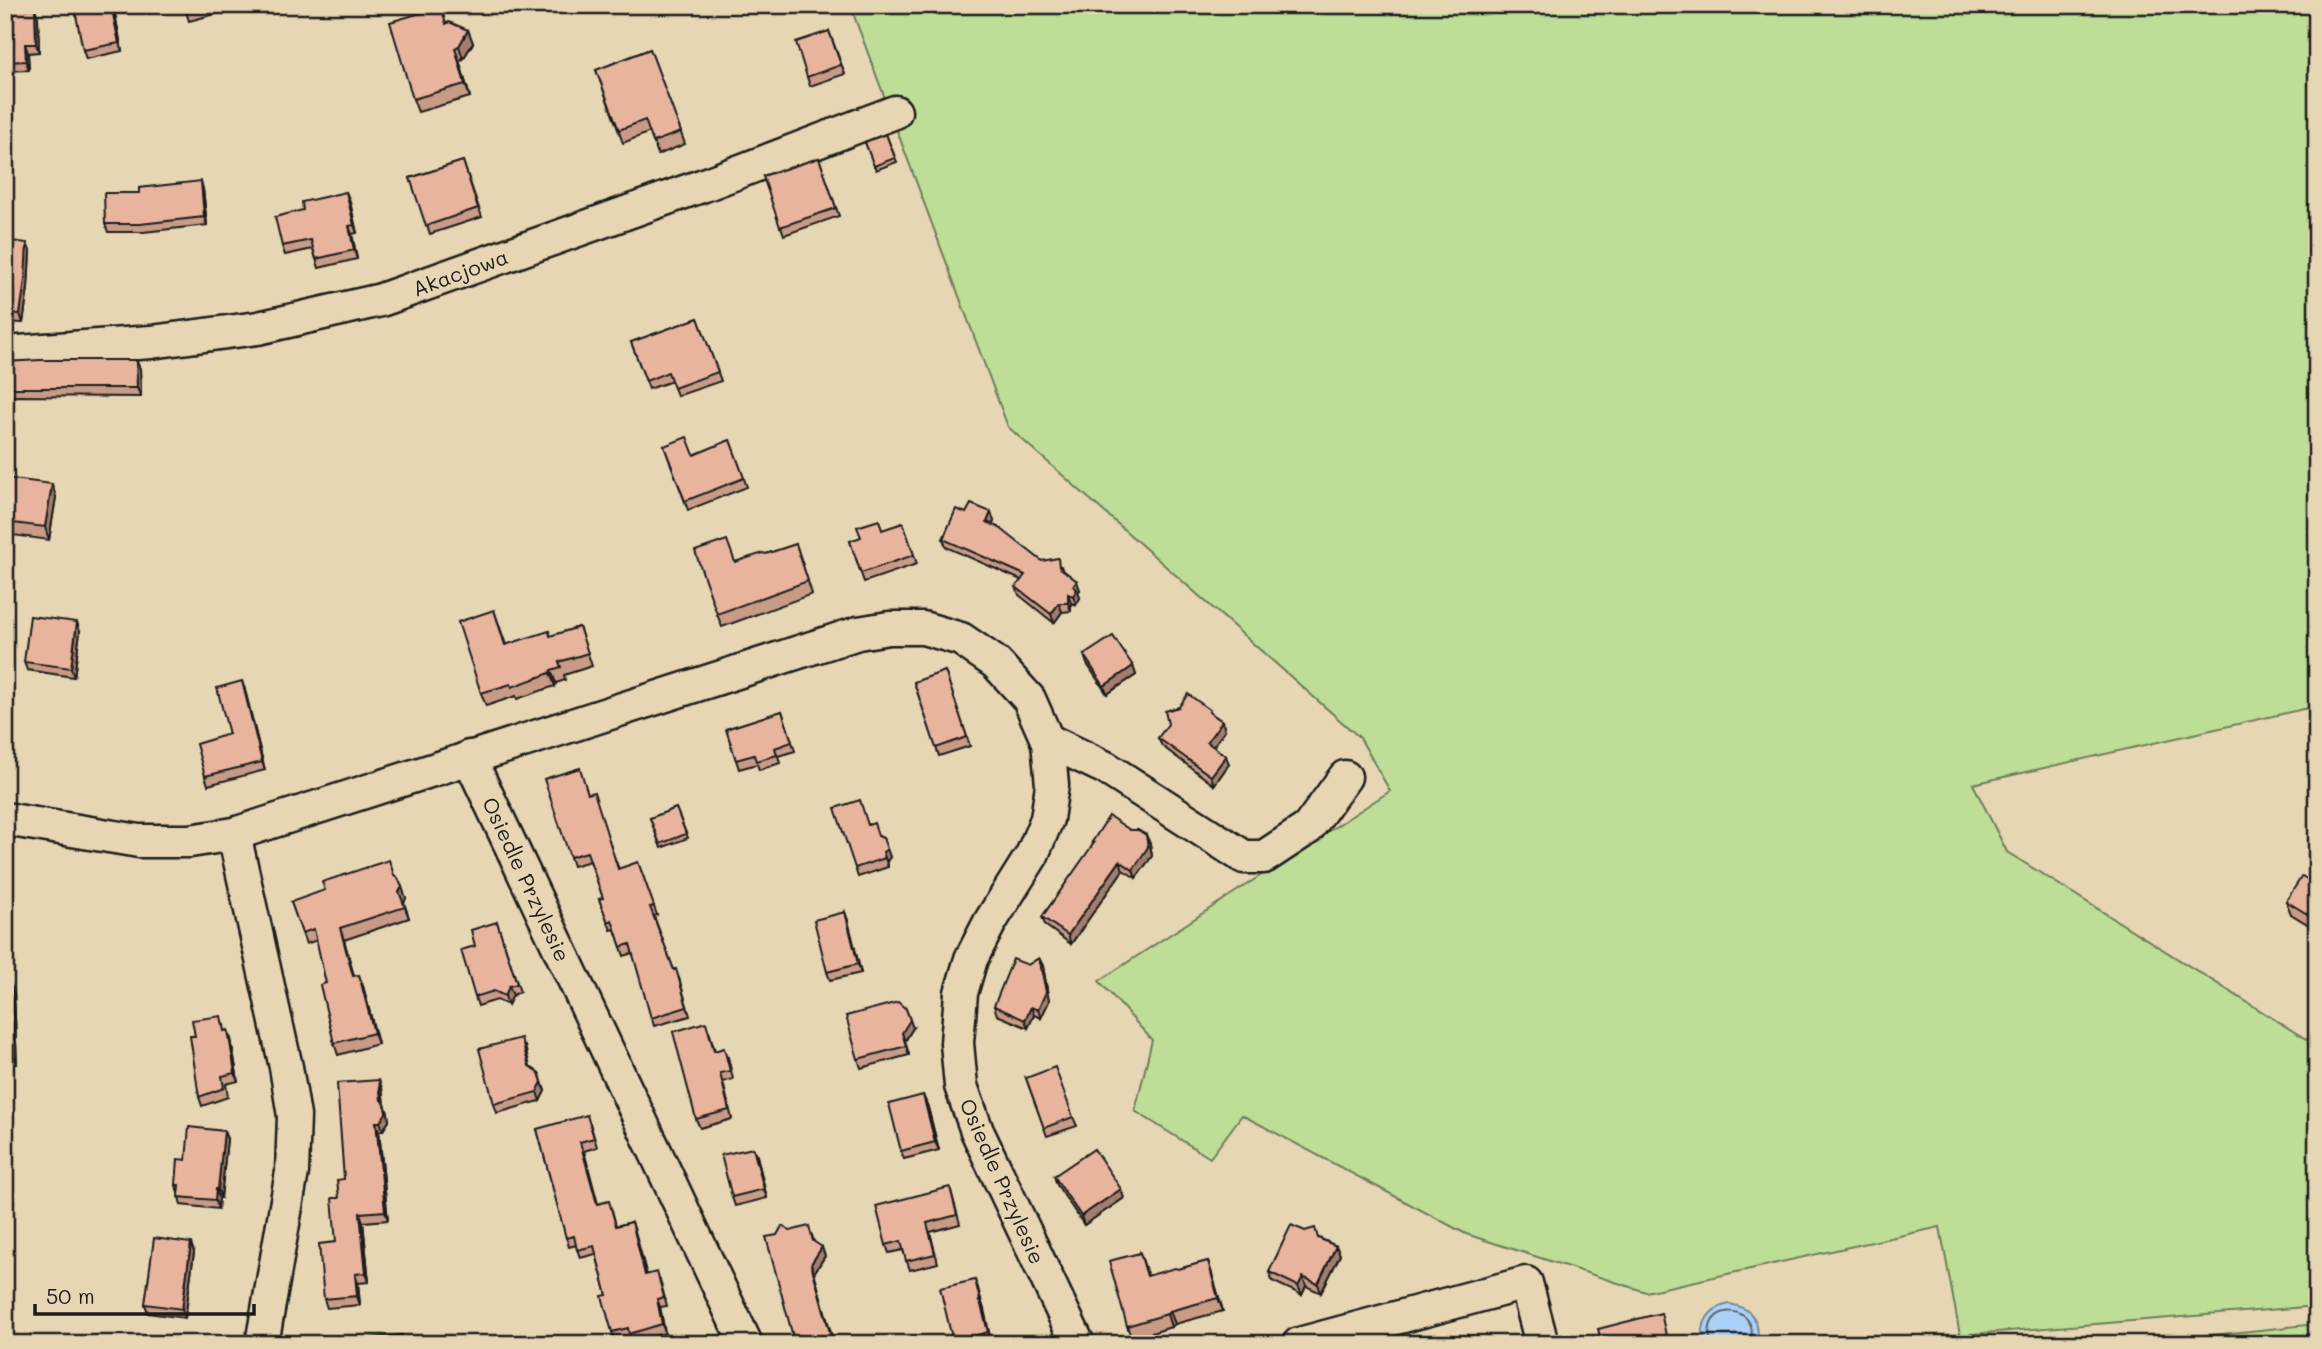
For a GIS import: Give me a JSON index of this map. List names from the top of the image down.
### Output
{
  "streets": {
    "street": ["Akacjowa", "Osiedle Przylesie"]
  },
  "scale_bar": "50 m"
}
